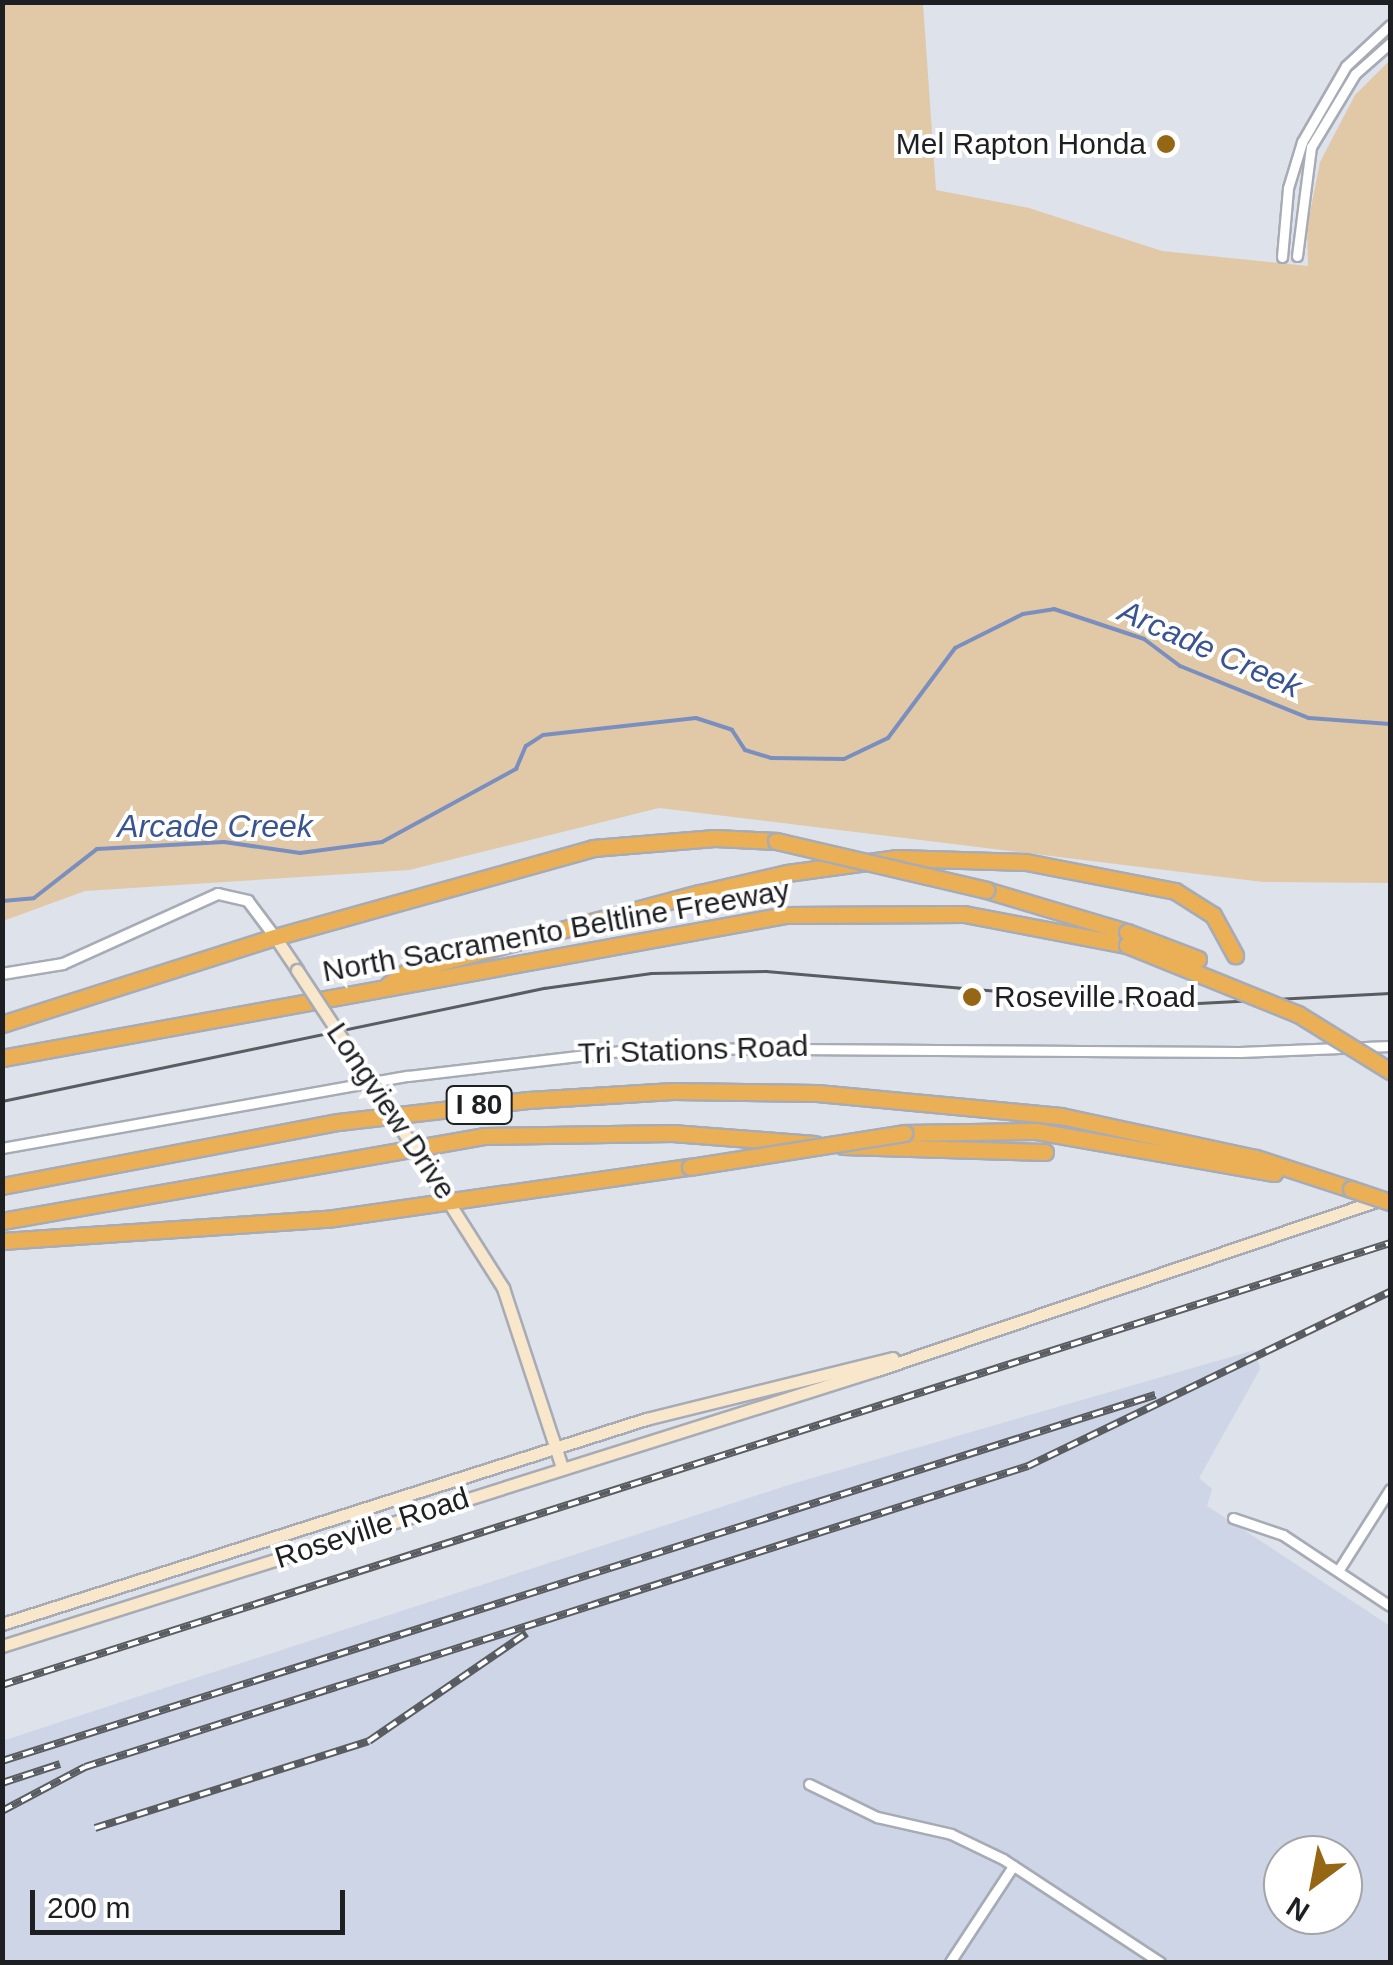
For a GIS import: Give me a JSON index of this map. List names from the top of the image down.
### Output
{
  "streets": {
    "highway": ["North Sacramento Beltline Freeway", "I 80"],
    "main road": ["Longview Drive", "Roseville Road"],
    "street": ["Tri Stations Road"]
  },
  "crossings": [
    ["I 80", "Roseville Road"],
    ["Longview Drive", "Roseville Road"]
  ],
  "water": ["Arcade Creek"],
  "places": ["Mel Rapton Honda", "Roseville Road"],
  "scale_bar": "200 m",
  "north": "bottom left"
}
